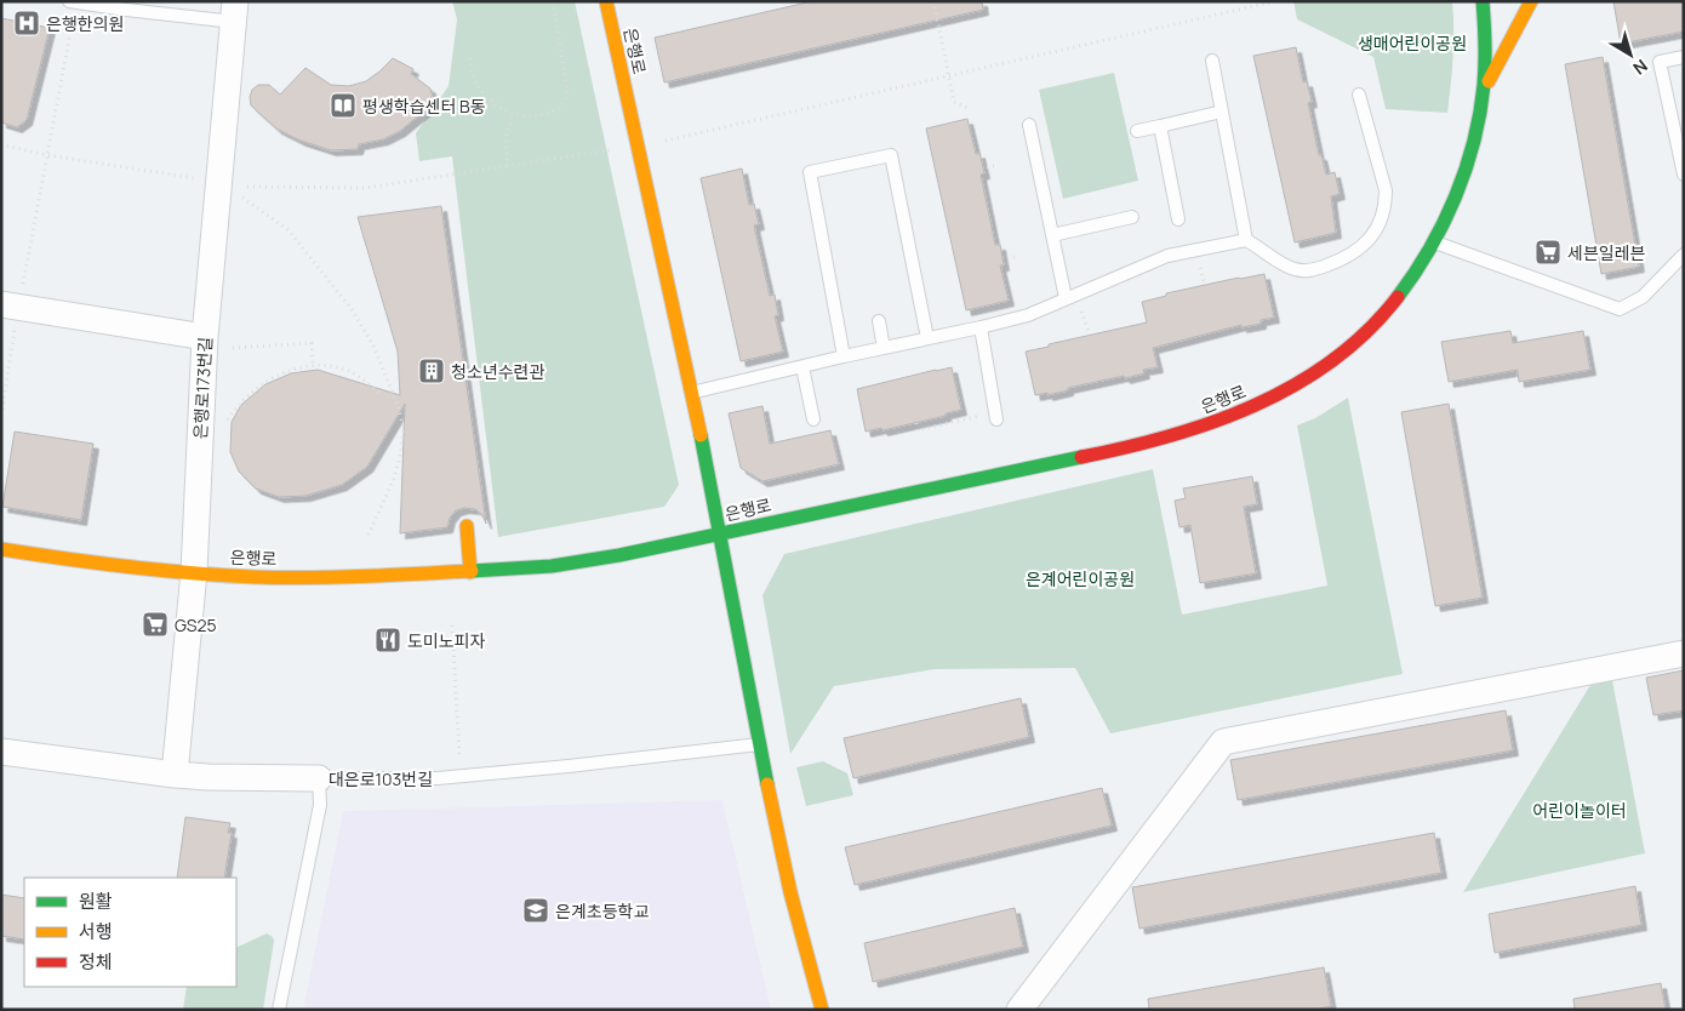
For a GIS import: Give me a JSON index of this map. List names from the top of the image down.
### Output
{
  "streets": {
    "street": ["은행로", "은행로173번길", "대은로103번길"]
  },
  "crossings": [
    ["은행로", "은행로173번길"],
    ["은행로", "대은로103번길"],
    ["은행로173번길", "대은로103번길"]
  ],
  "parks": ["생매어린이공원", "은계어린이공원", "어린이놀이터"],
  "places": {
    "hospital": ["은행한의원"],
    "library": ["평생학습센터 B동"],
    "supermarket": ["세븐일레븐", "GS25"],
    "building": ["청소년수련관"],
    "restaurant": ["도미노피자"],
    "school or university": ["은계초등학교"]
  },
  "legend": ["원활", "서행", "정체"],
  "north": "bottom right"
}
